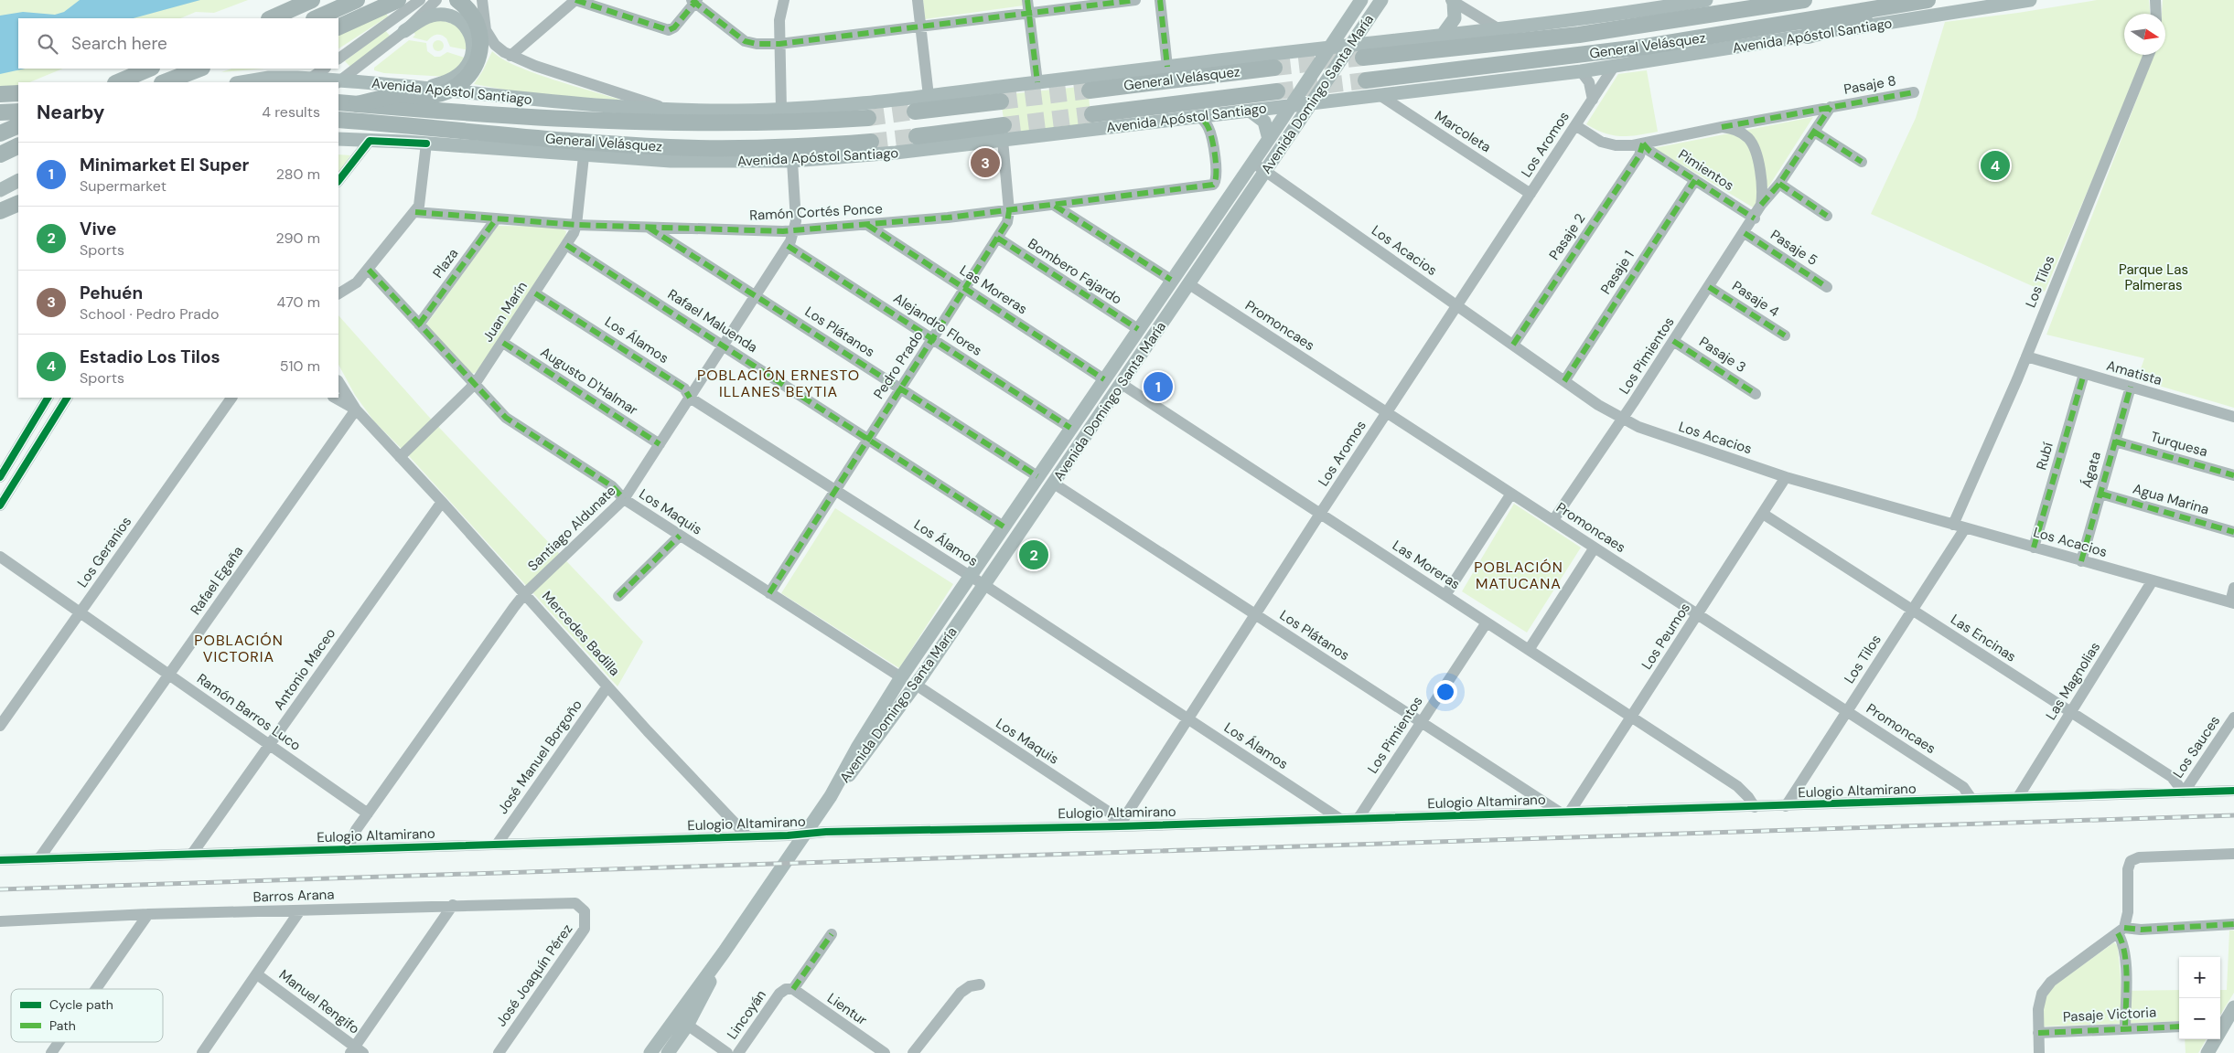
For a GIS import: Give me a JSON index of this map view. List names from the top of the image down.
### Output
{
  "streets": {
    "highway": ["General Velásquez"],
    "main road": ["Avenida Apóstol Santiago", "Avenida Domingo Santa María"],
    "street": [
      "Pasaje 8",
      "Marcoleta",
      "Los Aromos",
      "Pimientos",
      "Ramón Cortés Ponce",
      "Pasaje 2",
      "Pasaje 5",
      "Los Acacios",
      "Plaza",
      "Bombero Fajardo",
      "Pasaje 1",
      "Los Tilos",
      "Las Moreras",
      "Pasaje 4",
      "Juan Marín",
      "Rafael Maluenda",
      "Alejandro Flores",
      "Promoncaes",
      "Los Plátanos",
      "Los Álamos",
      "Pasaje 3",
      "Los Pimientos",
      "Pedro Prado",
      "Amatista",
      "Augusto D'Halmar",
      "Turquesa",
      "Rubí",
      "Ágata",
      "Agua Marina",
      "Los Maquis",
      "Santiago Aldunate",
      "Los Geranios",
      "Rafael Egaña",
      "Mercedes Badilla",
      "Los Peumos",
      "Las Encinas",
      "Antonio Maceo",
      "Las Magnolias",
      "Ramón Barros Luco",
      "Los Sauces",
      "José Manuel Borgoño",
      "Eulogio Altamirano",
      "Barros Arana",
      "José Joaquín Pérez",
      "Manuel Rengifo",
      "Lientur",
      "Lincoyán",
      "Pasaje Victoria"
    ]
  },
  "crossings": [
    ["Avenida Apóstol Santiago", "Avenida Domingo Santa María"],
    ["Avenida Apóstol Santiago", "Marcoleta"],
    ["Avenida Apóstol Santiago", "Los Aromos"],
    ["Avenida Apóstol Santiago", "Ramón Cortés Ponce"],
    ["Avenida Apóstol Santiago", "Juan Marín"],
    ["Avenida Apóstol Santiago", "Pedro Prado"],
    ["Avenida Apóstol Santiago", "Santiago Aldunate"],
    ["Pasaje 8", "Los Pimientos"],
    ["Avenida Domingo Santa María", "Los Acacios"],
    ["Avenida Domingo Santa María", "Bombero Fajardo"],
    ["Avenida Domingo Santa María", "Las Moreras"],
    ["Avenida Domingo Santa María", "Rafael Maluenda"],
    ["Avenida Domingo Santa María", "Alejandro Flores"],
    ["Avenida Domingo Santa María", "Promoncaes"],
    ["Avenida Domingo Santa María", "Los Plátanos"],
    ["Avenida Domingo Santa María", "Los Álamos"],
    ["Avenida Domingo Santa María", "Los Maquis"],
    ["Avenida Domingo Santa María", "Eulogio Altamirano"],
    ["Marcoleta", "Los Aromos"],
    ["Los Aromos", "Los Acacios"],
    ["Los Aromos", "Las Moreras"],
    ["Los Aromos", "Promoncaes"],
    ["Los Aromos", "Los Plátanos"],
    ["Los Aromos", "Los Álamos"],
    ["Los Aromos", "Los Pimientos"],
    ["Los Aromos", "Los Maquis"],
    ["Los Aromos", "Eulogio Altamirano"],
    ["Pimientos", "Pasaje 2"],
    ["Pimientos", "Pasaje 1"],
    ["Pimientos", "Los Pimientos"],
    ["Ramón Cortés Ponce", "Plaza"],
    ["Ramón Cortés Ponce", "Las Moreras"],
    ["Ramón Cortés Ponce", "Juan Marín"],
    ["Ramón Cortés Ponce", "Los Plátanos"],
    ["Ramón Cortés Ponce", "Pedro Prado"],
    ["Ramón Cortés Ponce", "Santiago Aldunate"],
    ["Pasaje 2", "Los Acacios"],
    ["Pasaje 2", "Los Pimientos"],
    ["Pasaje 5", "Los Pimientos"],
    ["Los Acacios", "Pasaje 1"],
    ["Los Acacios", "Los Tilos"],
    ["Los Acacios", "Los Pimientos"],
    ["Los Acacios", "Rubí"],
    ["Los Acacios", "Ágata"],
    ["Los Acacios", "Los Peumos"],
    ["Los Acacios", "Las Magnolias"],
    ["Plaza", "Los Maquis"],
    ["Bombero Fajardo", "Pedro Prado"],
    ["Los Tilos", "Promoncaes"],
    ["Los Tilos", "Amatista"],
    ["Los Tilos", "Las Encinas"],
    ["Los Tilos", "Eulogio Altamirano"],
    ["Las Moreras", "Los Pimientos"],
    ["Las Moreras", "Pedro Prado"],
    ["Las Moreras", "Los Peumos"],
    ["Las Moreras", "Eulogio Altamirano"],
    ["Pasaje 4", "Los Pimientos"],
    ["Juan Marín", "Rafael Maluenda"],
    ["Juan Marín", "Los Álamos"],
    ["Juan Marín", "Augusto D'Halmar"],
    ["Juan Marín", "Los Maquis"],
    ["Juan Marín", "Mercedes Badilla"],
    ["Rafael Maluenda", "Pedro Prado"],
    ["Rafael Maluenda", "Santiago Aldunate"],
    ["Alejandro Flores", "Pedro Prado"],
    ["Alejandro Flores", "Santiago Aldunate"],
    ["Promoncaes", "Los Pimientos"],
    ["Promoncaes", "Los Peumos"],
    ["Promoncaes", "Eulogio Altamirano"],
    ["Los Plátanos", "Los Pimientos"],
    ["Los Plátanos", "Pedro Prado"],
    ["Los Plátanos", "Santiago Aldunate"],
    ["Los Plátanos", "Los Peumos"],
    ["Los Plátanos", "Eulogio Altamirano"],
    ["Los Álamos", "Pedro Prado"],
    ["Los Álamos", "Santiago Aldunate"],
    ["Los Álamos", "Eulogio Altamirano"],
    ["Pasaje 3", "Los Pimientos"],
    ["Los Pimientos", "Eulogio Altamirano"],
    ["Pedro Prado", "Los Maquis"],
    ["Amatista", "Rubí"],
    ["Amatista", "Ágata"],
    ["Augusto D'Halmar", "Santiago Aldunate"],
    ["Turquesa", "Ágata"],
    ["Ágata", "Agua Marina"],
    ["Los Maquis", "Santiago Aldunate"],
    ["Los Maquis", "Eulogio Altamirano"],
    ["Santiago Aldunate", "Mercedes Badilla"],
    ["Santiago Aldunate", "Ramón Barros Luco"],
    ["Santiago Aldunate", "Eulogio Altamirano"],
    ["Los Geranios", "Ramón Barros Luco"],
    ["Rafael Egaña", "Mercedes Badilla"],
    ["Rafael Egaña", "Ramón Barros Luco"],
    ["Rafael Egaña", "Eulogio Altamirano"],
    ["Mercedes Badilla", "Antonio Maceo"],
    ["Mercedes Badilla", "José Manuel Borgoño"],
    ["Mercedes Badilla", "Eulogio Altamirano"],
    ["Los Peumos", "Las Encinas"],
    ["Los Peumos", "Eulogio Altamirano"],
    ["Las Encinas", "Las Magnolias"],
    ["Las Encinas", "Los Sauces"],
    ["Las Encinas", "Eulogio Altamirano"],
    ["Antonio Maceo", "Ramón Barros Luco"],
    ["Antonio Maceo", "Eulogio Altamirano"],
    ["Las Magnolias", "Eulogio Altamirano"],
    ["Los Sauces", "Eulogio Altamirano"],
    ["José Manuel Borgoño", "Eulogio Altamirano"],
    ["Barros Arana", "José Joaquín Pérez"],
    ["Lientur", "Lincoyán"]
  ],
  "districts": ["POBLACIÓN ERNESTO ILLANES BEYTIA", "POBLACIÓN MATUCANA", "POBLACIÓN VICTORIA"],
  "parks": ["Parque Las Palmeras"],
  "legend": ["Cycle path", "Path"],
  "north": "right",
  "page": {
    "search": "Search here",
    "heading": ["Nearby", "4 results"],
    "list": [
      {
        "mark": "1",
        "name": "Minimarket El Super",
        "note": "Supermarket",
        "value": "280 m"
      },
      {
        "mark": "2",
        "name": "Vive",
        "note": "Sports",
        "value": "290 m"
      },
      {
        "mark": "3",
        "name": "Pehuén",
        "note": "School · Pedro Prado",
        "value": "470 m"
      },
      {
        "mark": "4",
        "name": "Estadio Los Tilos",
        "note": "Sports",
        "value": "510 m"
      }
    ],
    "pins": [
      "3",
      "4",
      "1",
      "2"
    ],
    "map_buttons": ["+", "−"]
  }
}
